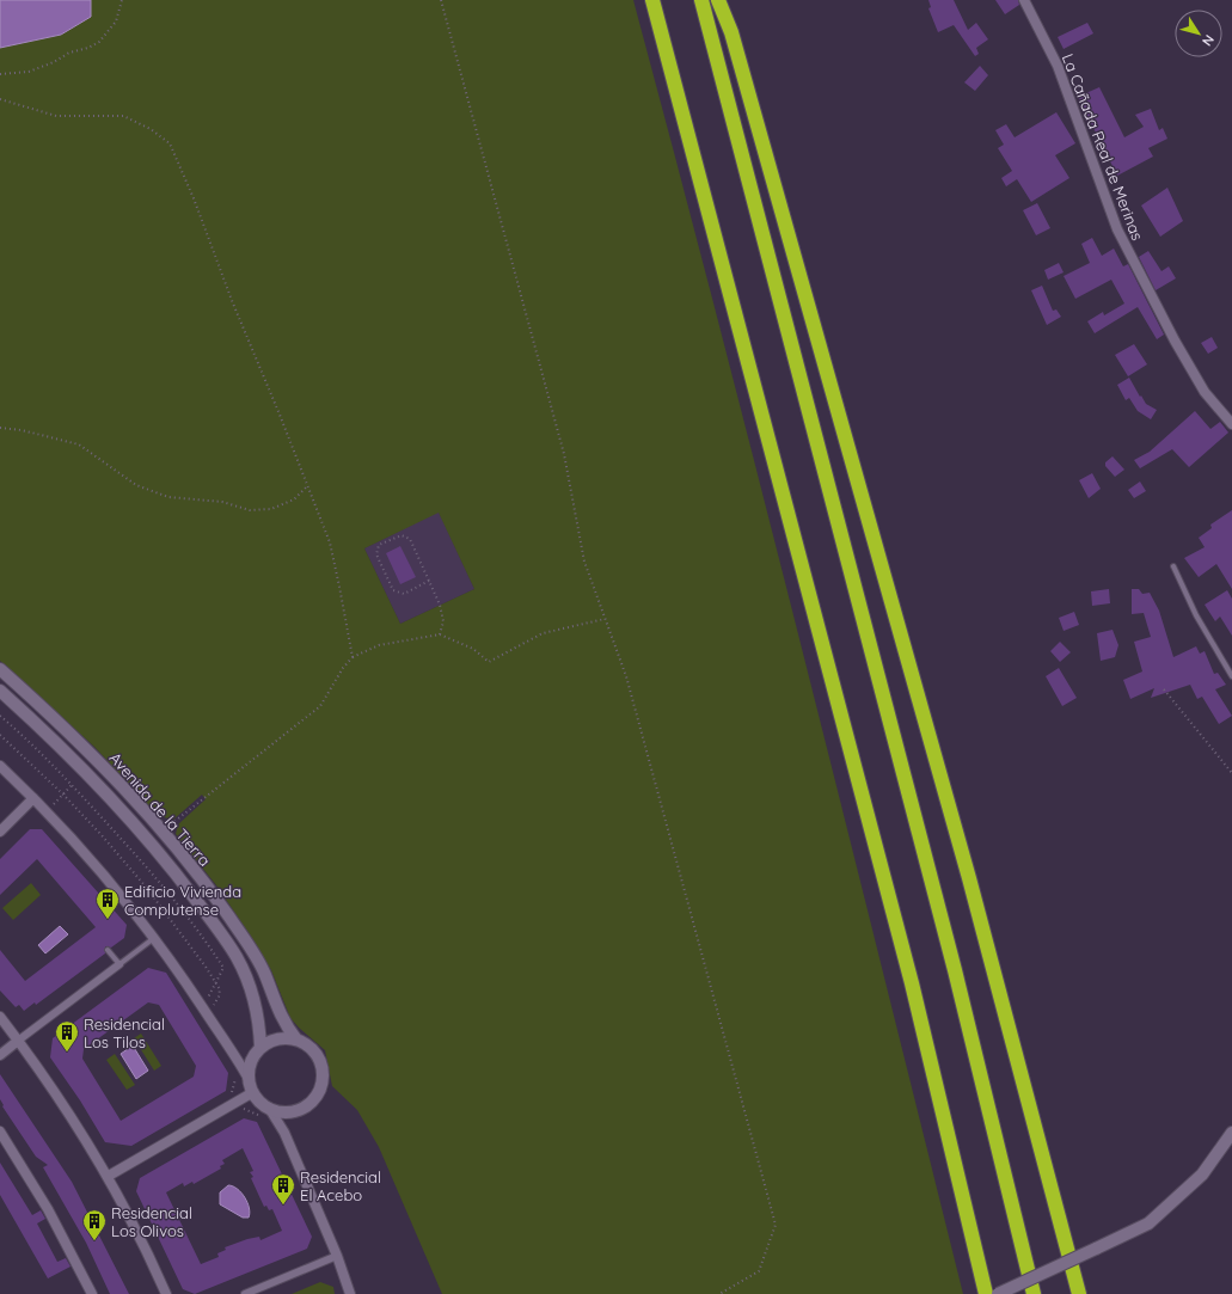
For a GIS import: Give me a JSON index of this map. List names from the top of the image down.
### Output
{
  "streets": {
    "street": ["La Cañada Real de Merinas", "Avenida de la Tierra"]
  },
  "places": {
    "building": [
      "Edificio Vivienda Complutense",
      "Residencial Los Tilos",
      "Residencial El Acebo",
      "Residencial Los Olivos"
    ]
  },
  "north": "bottom right"
}
